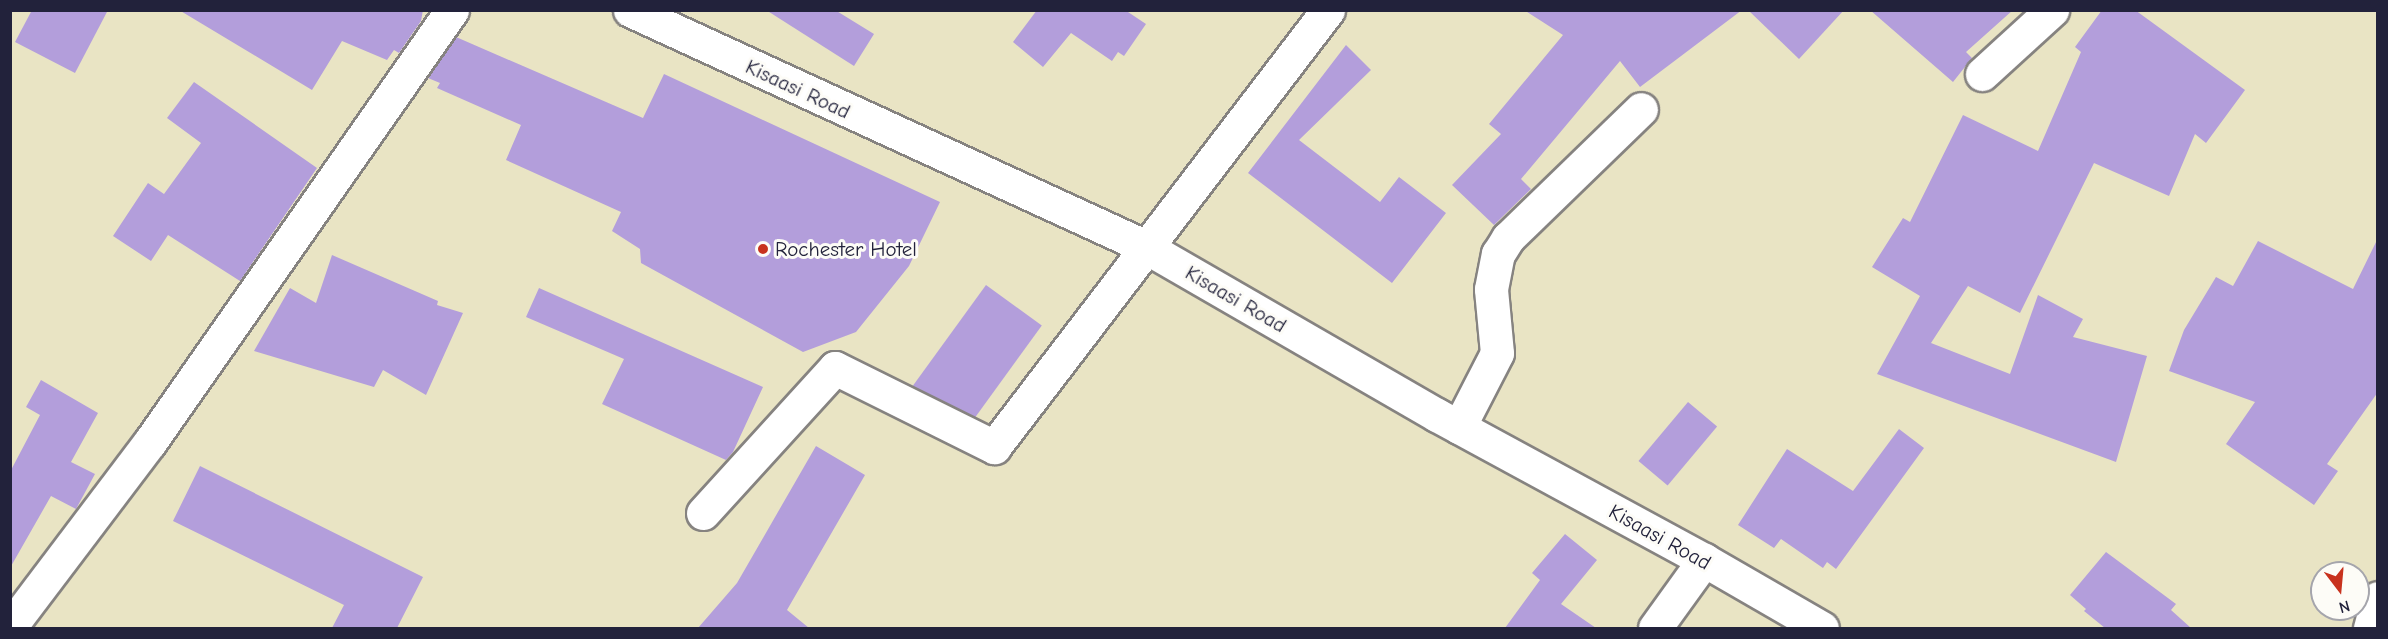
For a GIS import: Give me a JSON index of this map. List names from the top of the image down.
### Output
{
  "streets": {
    "street": ["Kisaasi Road"]
  },
  "places": ["Rochester Hotel"],
  "north": "bottom"
}
